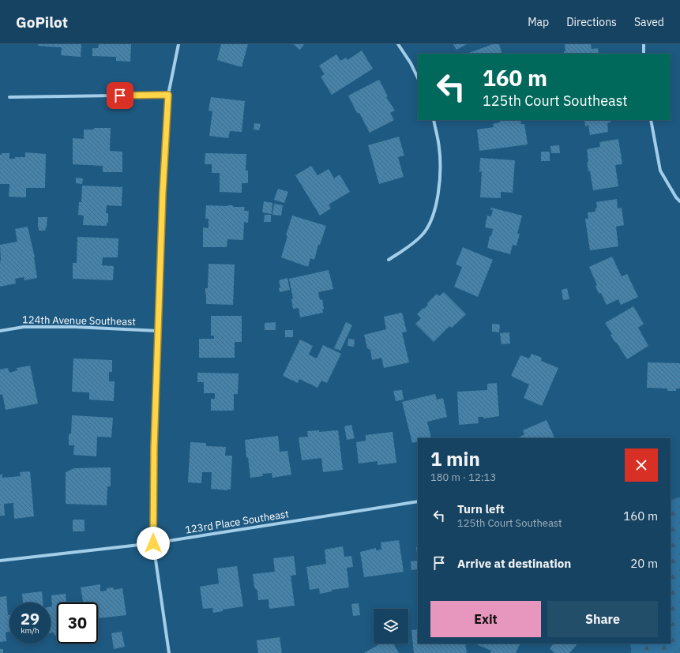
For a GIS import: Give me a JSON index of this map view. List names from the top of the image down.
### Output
{
  "streets": {
    "street": ["124th Avenue Southeast", "123rd Place Southeast"]
  },
  "page": {
    "header": "GoPilot",
    "nav": ["Map", "Directions", "Saved"],
    "turn": ["160 m", "125th Court Southeast"],
    "heading": ["1 min", "180 m · 12:13"],
    "list": [
      {
        "name": "Turn left",
        "note": "125th Court Southeast",
        "value": "160 m"
      },
      {
        "name": "Arrive at destination",
        "value": "20 m"
      }
    ],
    "buttons": ["Exit", "Share"],
    "speed": "29 km/h",
    "limit": "30"
  }
}
